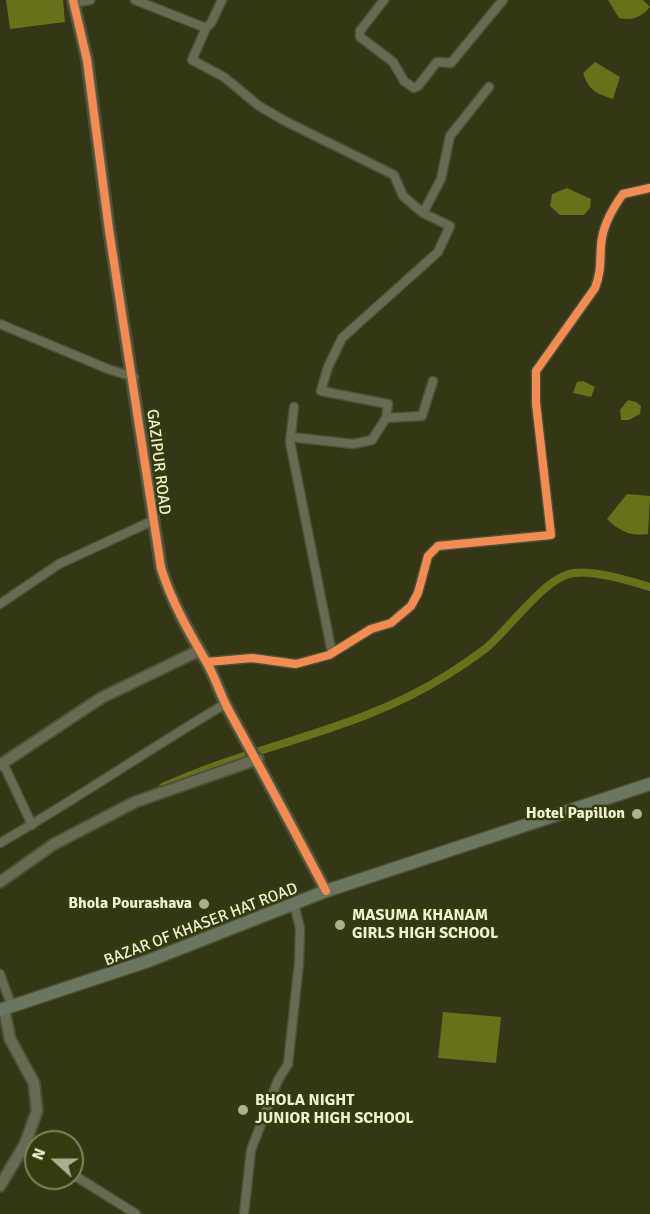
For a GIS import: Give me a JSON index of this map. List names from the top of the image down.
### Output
{
  "streets": {
    "main road": ["BAZAR OF KHASER HAT ROAD"],
    "street": ["GAZIPUR ROAD"]
  },
  "crossings": [
    ["GAZIPUR ROAD", "BAZAR OF KHASER HAT ROAD"]
  ],
  "places": [
    "Hotel Papillon",
    "Bhola Pourashava",
    "MASUMA KHANAM GIRLS HIGH SCHOOL",
    "BHOLA NIGHT JUNIOR HIGH SCHOOL"
  ],
  "north": "left"
}
